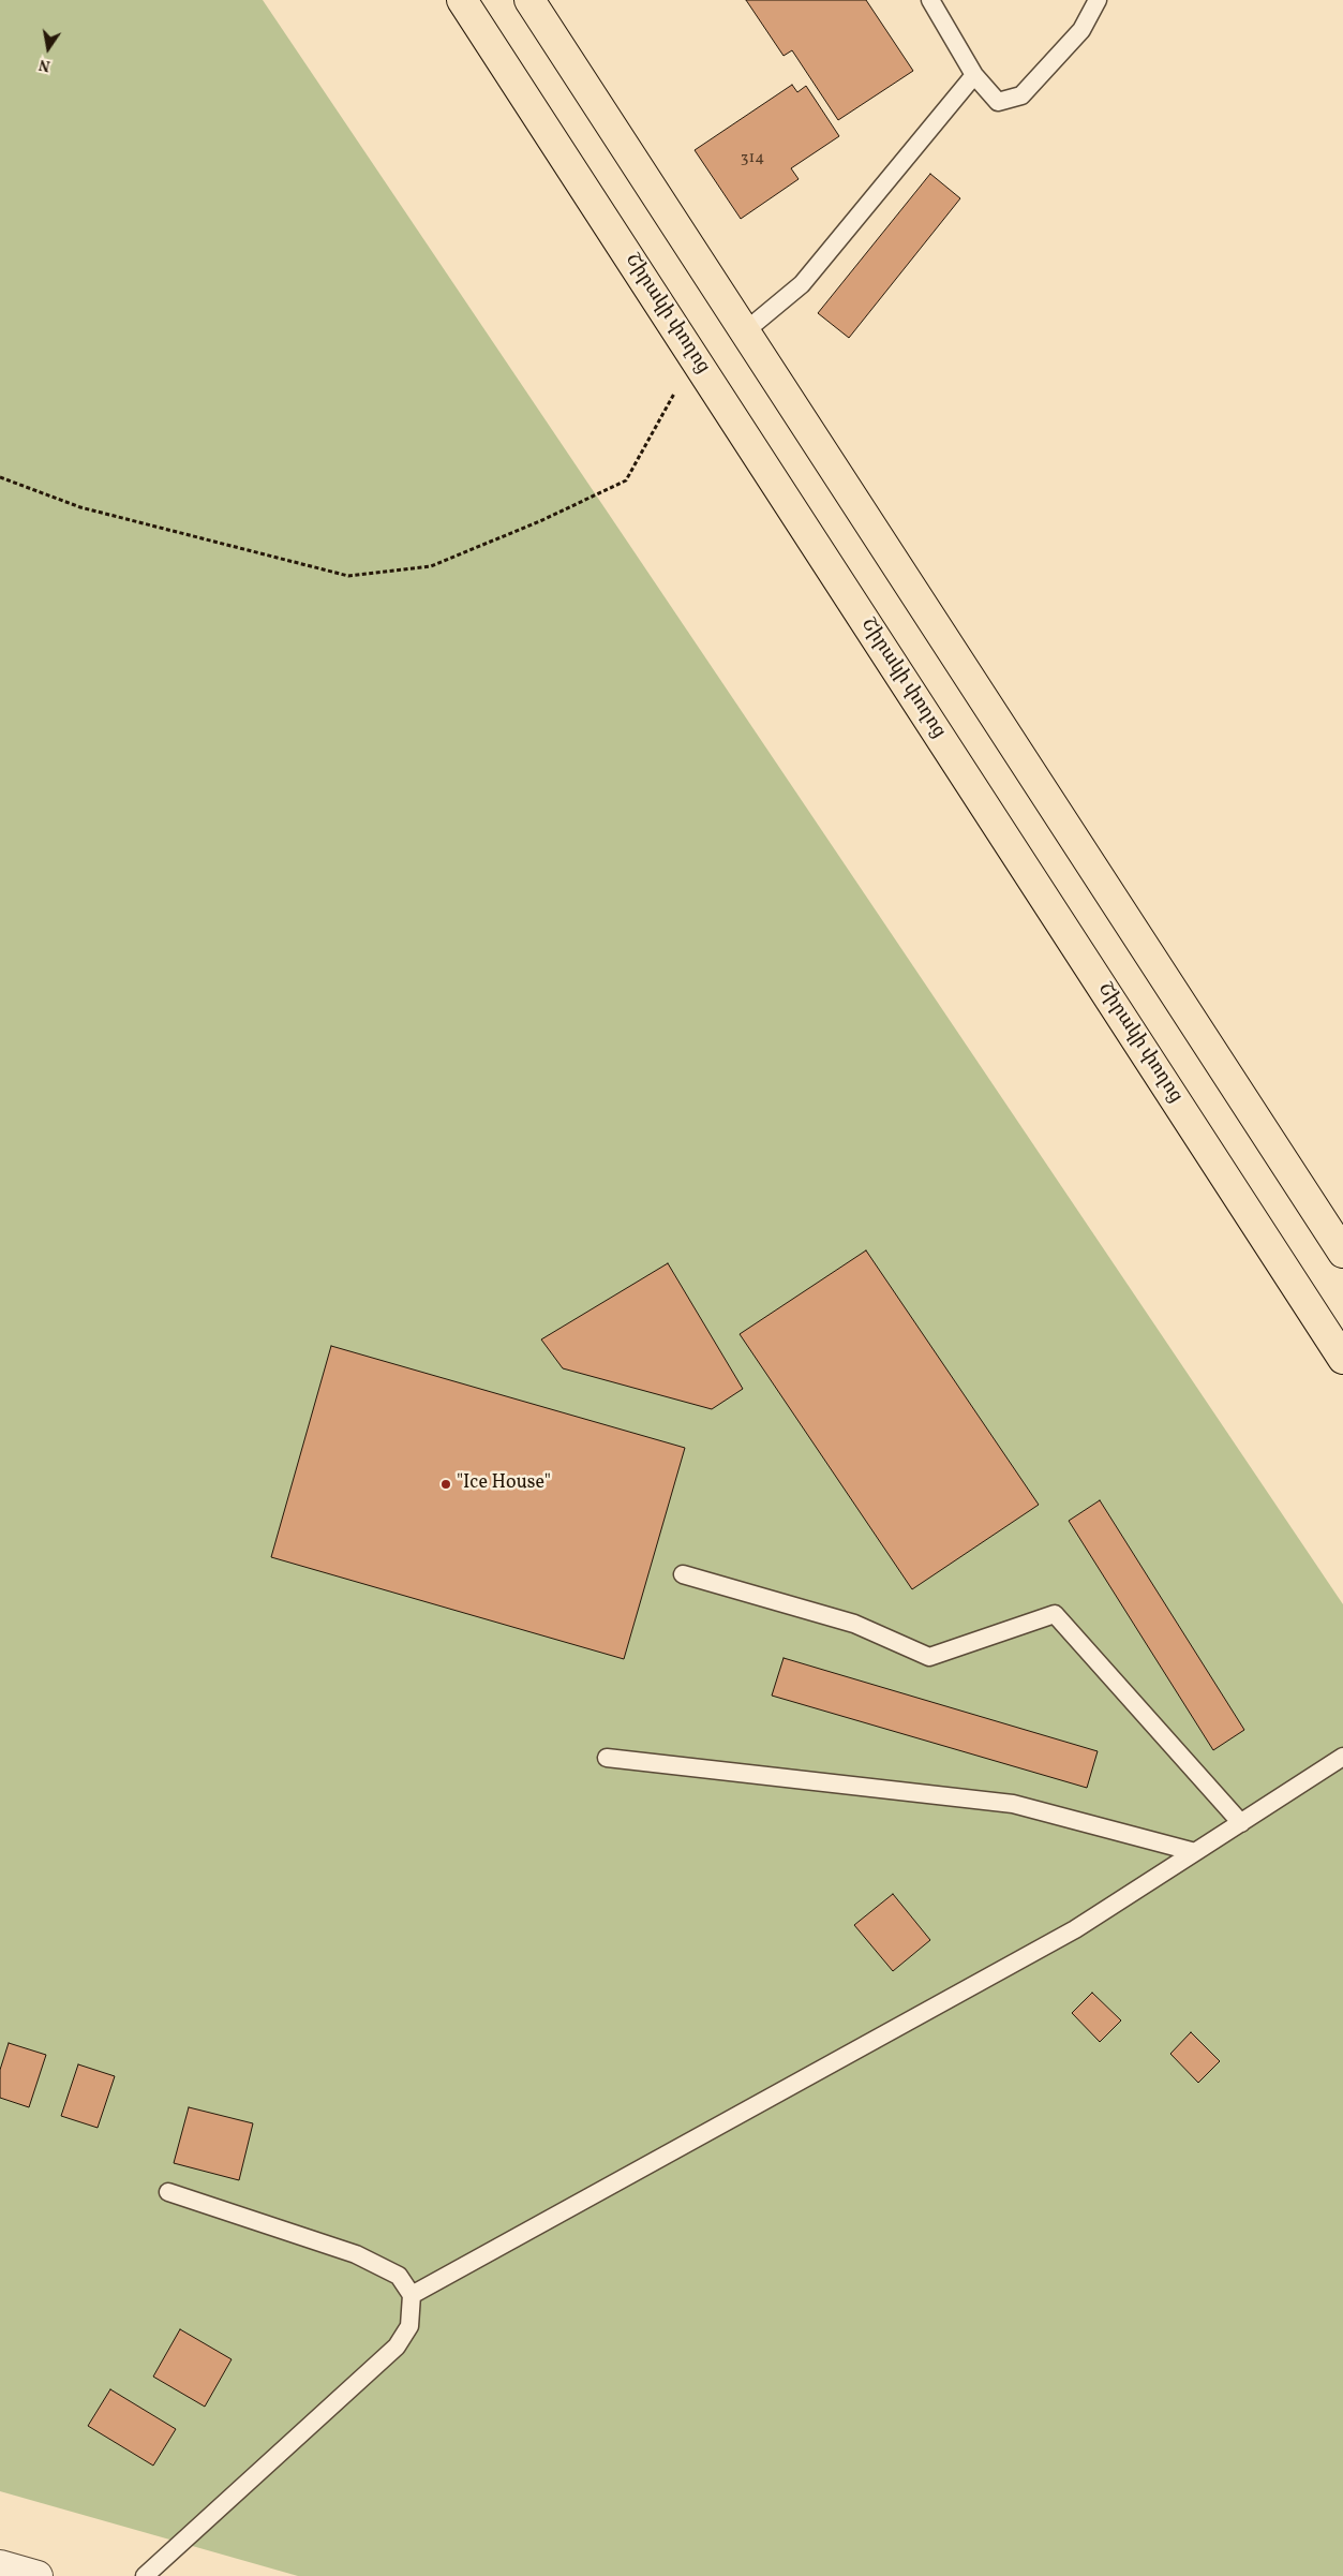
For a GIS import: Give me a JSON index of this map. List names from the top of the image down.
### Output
{
  "streets": {
    "highway": ["Շիրակի փողոց"]
  },
  "places": ["\"Ice House\""],
  "house_numbers": ["314"],
  "north": "bottom"
}
